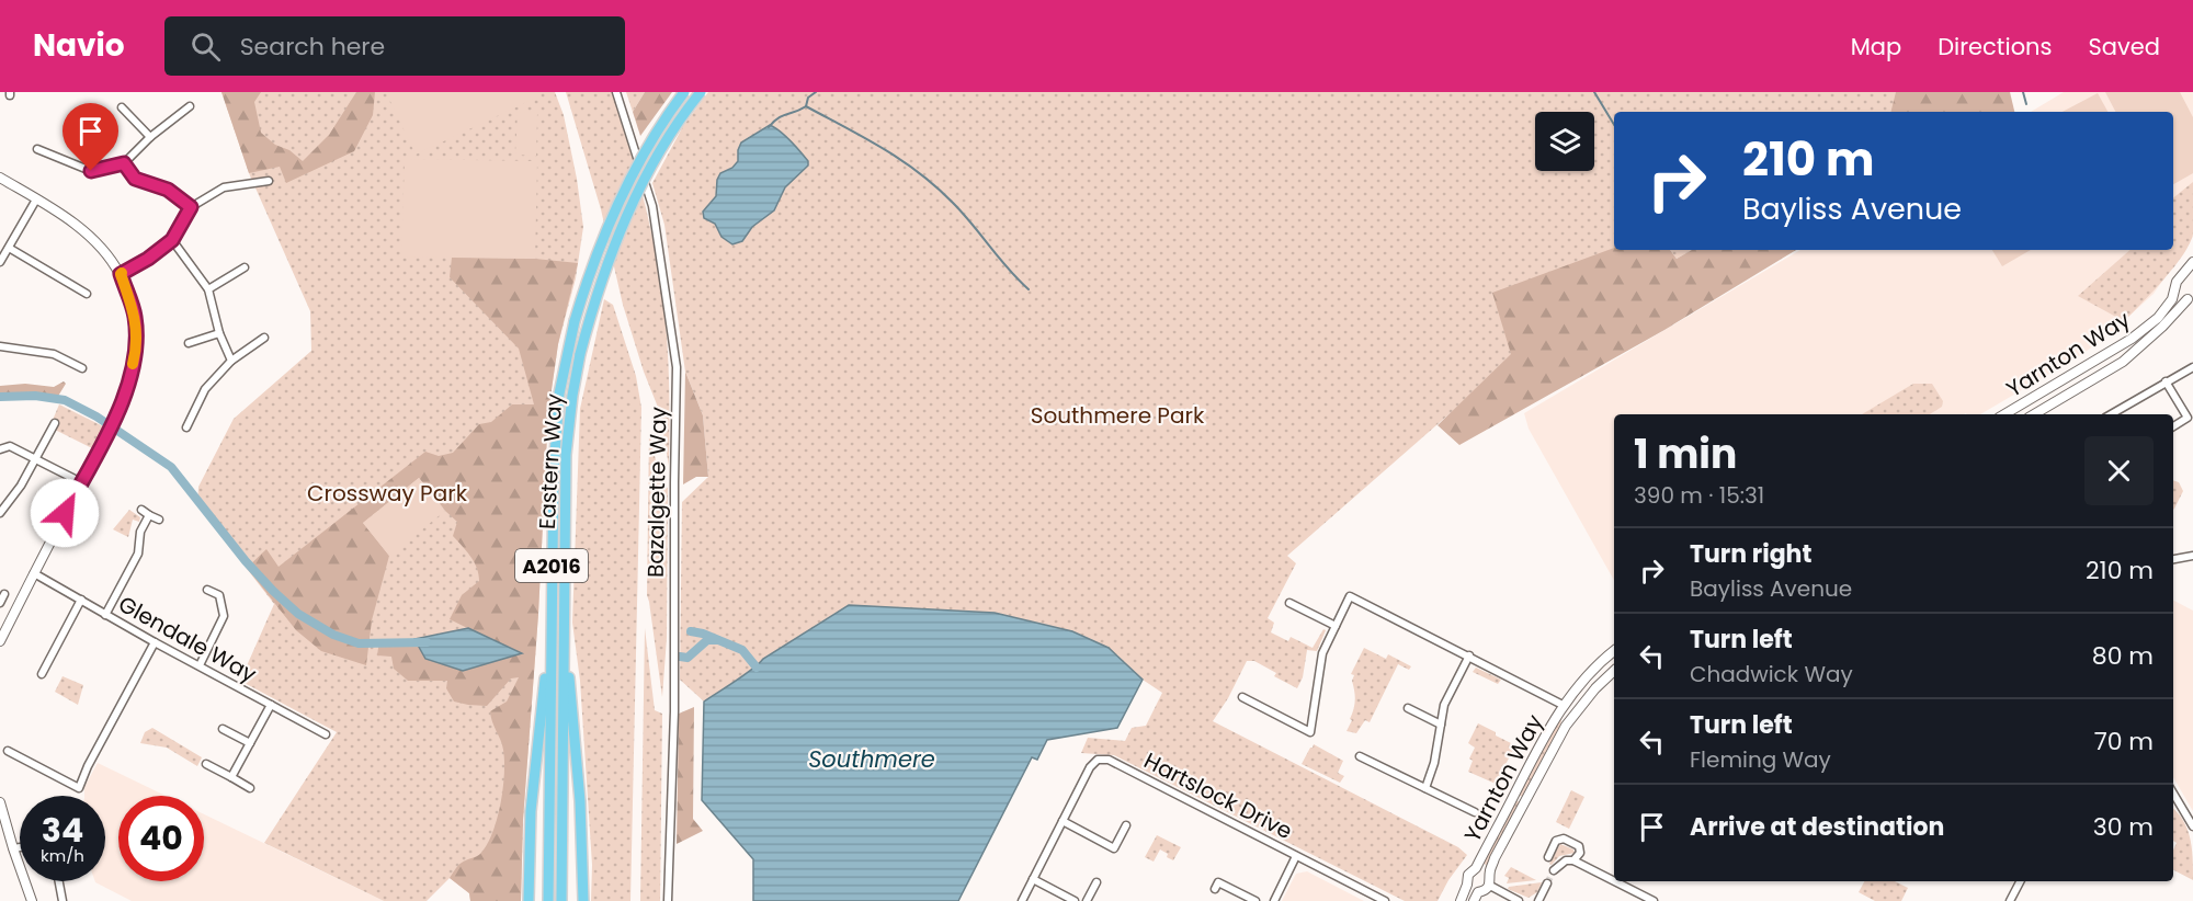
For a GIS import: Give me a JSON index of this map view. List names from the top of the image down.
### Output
{
  "streets": {
    "main road": ["Eastern Way", "A2016"],
    "street": [
      "Yarnton Way",
      "Bazalgette Way",
      "Glendale Way",
      "Hartslock Drive"
    ]
  },
  "water": ["Southmere"],
  "parks": ["Southmere Park", "Crossway Park"],
  "page": {
    "header": "Navio",
    "search": "Search here",
    "nav": ["Map", "Directions", "Saved"],
    "turn": ["210 m", "Bayliss Avenue"],
    "heading": ["1 min", "390 m · 15:31"],
    "list": [
      {
        "name": "Turn right",
        "note": "Bayliss Avenue",
        "value": "210 m"
      },
      {
        "name": "Turn left",
        "note": "Chadwick Way",
        "value": "80 m"
      },
      {
        "name": "Turn left",
        "note": "Fleming Way",
        "value": "70 m"
      },
      {
        "name": "Arrive at destination",
        "value": "30 m"
      }
    ],
    "speed": "34 km/h",
    "limit": "40"
  }
}
